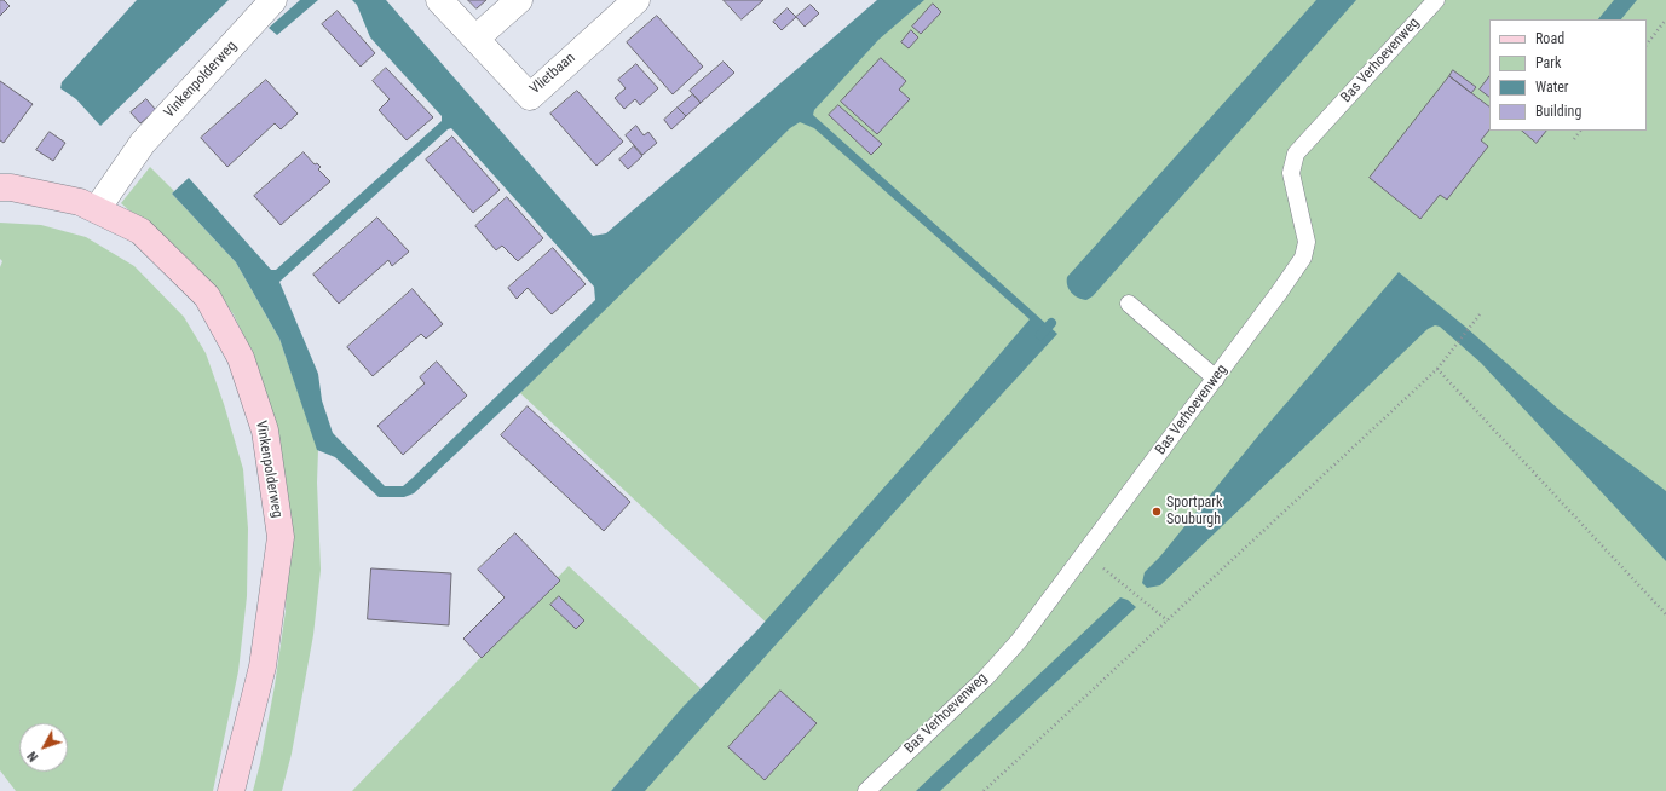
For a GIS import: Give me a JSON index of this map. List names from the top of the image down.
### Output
{
  "streets": {
    "street": ["Vlietbaan", "Vinkenpolderweg"],
    "lane": ["Bas Verhoevenweg"]
  },
  "places": ["Sportpark Souburgh"],
  "legend": [
    "Road",
    "Park",
    "Water",
    "Building"
  ],
  "north": "bottom left"
}
